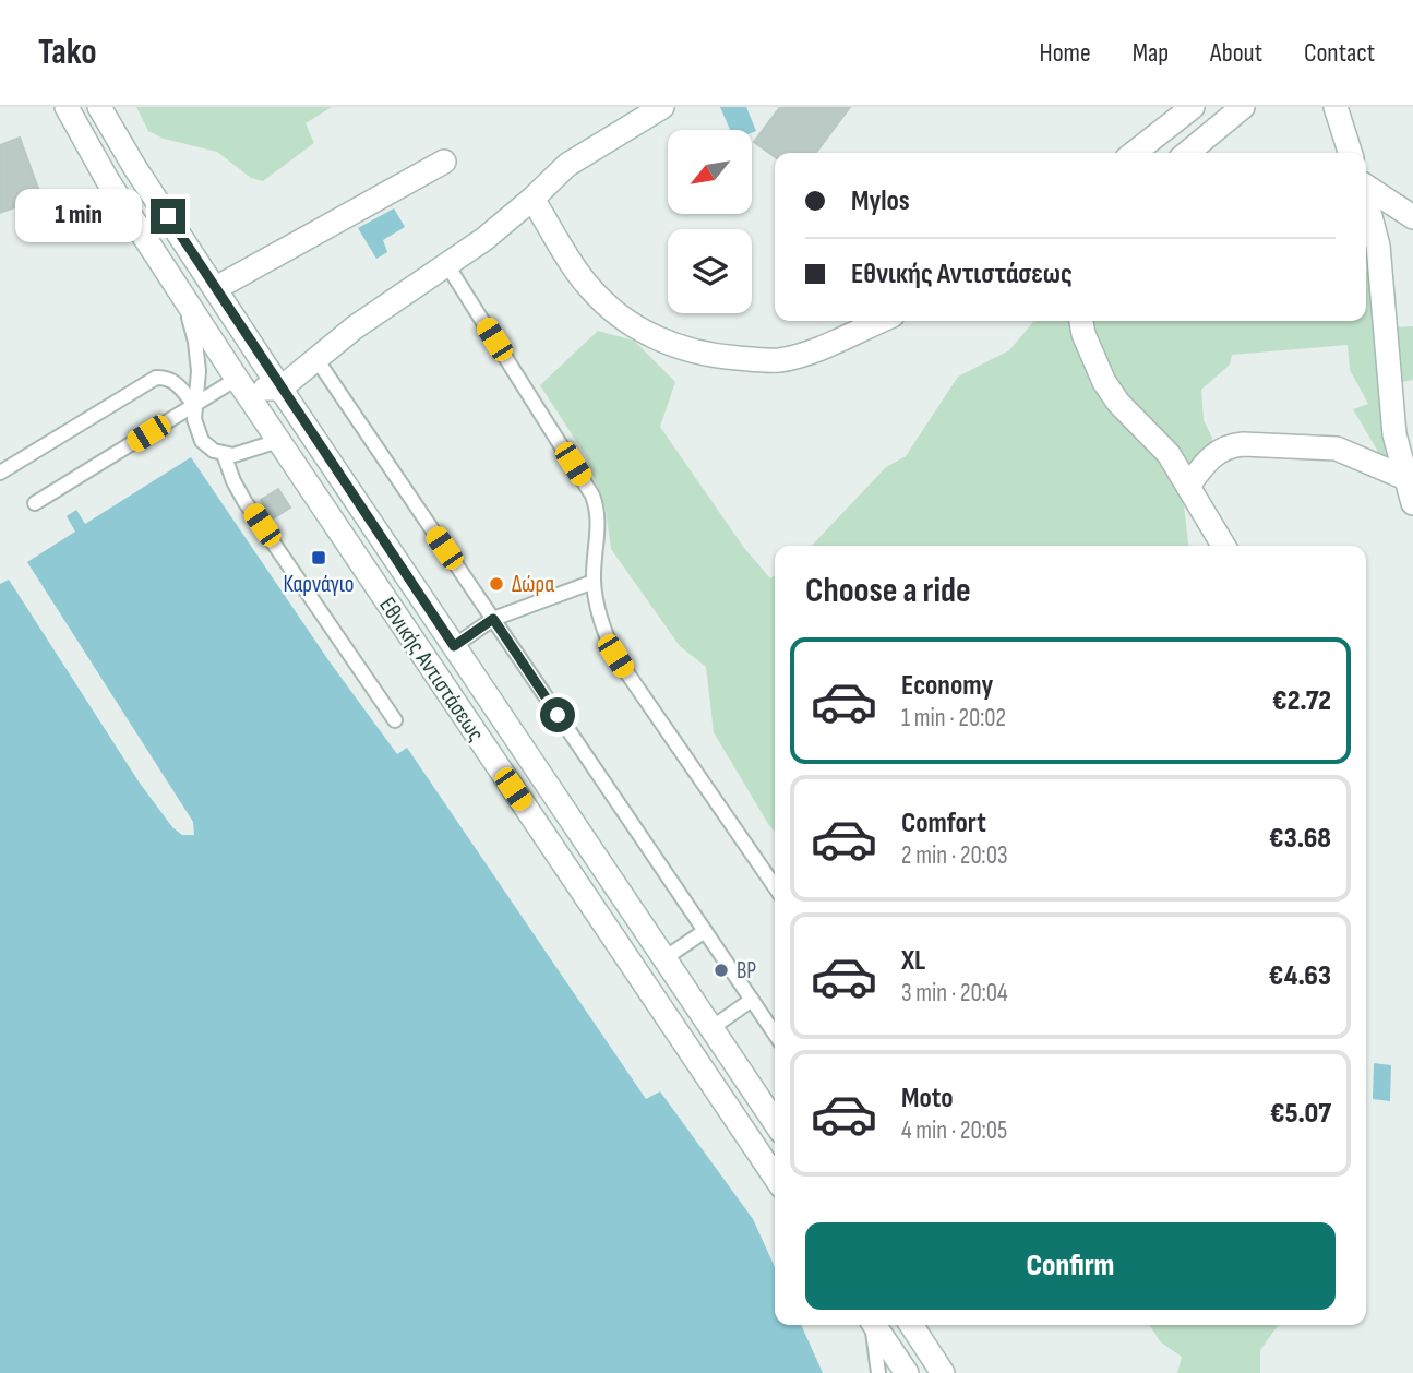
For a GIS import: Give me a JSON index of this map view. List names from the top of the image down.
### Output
{
  "streets": {
    "main road": ["Εθνικής Αντιστάσεως"]
  },
  "places": {
    "transit": ["Καρνάγιο"],
    "other": ["Δώρα", "BP"]
  },
  "north": "bottom left",
  "page": {
    "header": "Tako",
    "nav": [
      "Home",
      "Map",
      "About",
      "Contact"
    ],
    "banner": ["Mylos", "Εθνικής Αντιστάσεως"],
    "bubble": "1 min",
    "heading": "Choose a ride",
    "list": [
      {
        "name": "Economy",
        "note": "1 min · 20:02",
        "value": "€2.72"
      },
      {
        "name": "Comfort",
        "note": "2 min · 20:03",
        "value": "€3.68"
      },
      {
        "name": "XL",
        "note": "3 min · 20:04",
        "value": "€4.63"
      },
      {
        "name": "Moto",
        "note": "4 min · 20:05",
        "value": "€5.07"
      }
    ],
    "buttons": "Confirm"
  }
}
